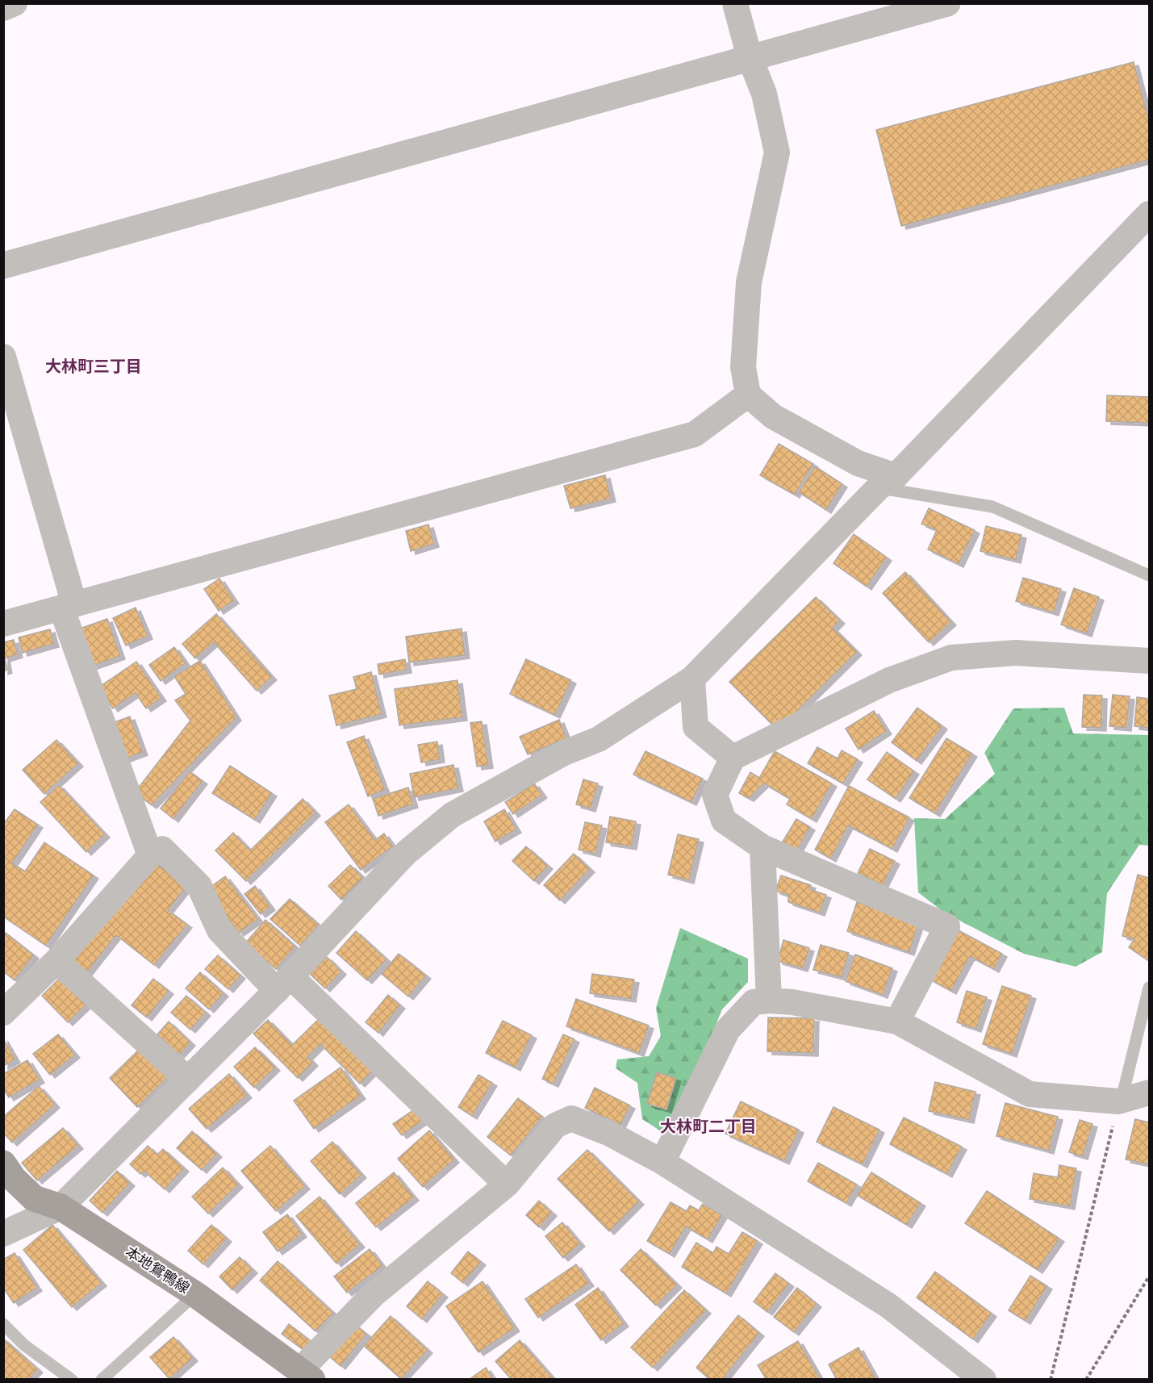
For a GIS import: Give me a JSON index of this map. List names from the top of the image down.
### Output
{
  "streets": {
    "main road": ["本地鴛鴨線"]
  },
  "districts": ["大林町三丁目", "大林町二丁目"]
}
